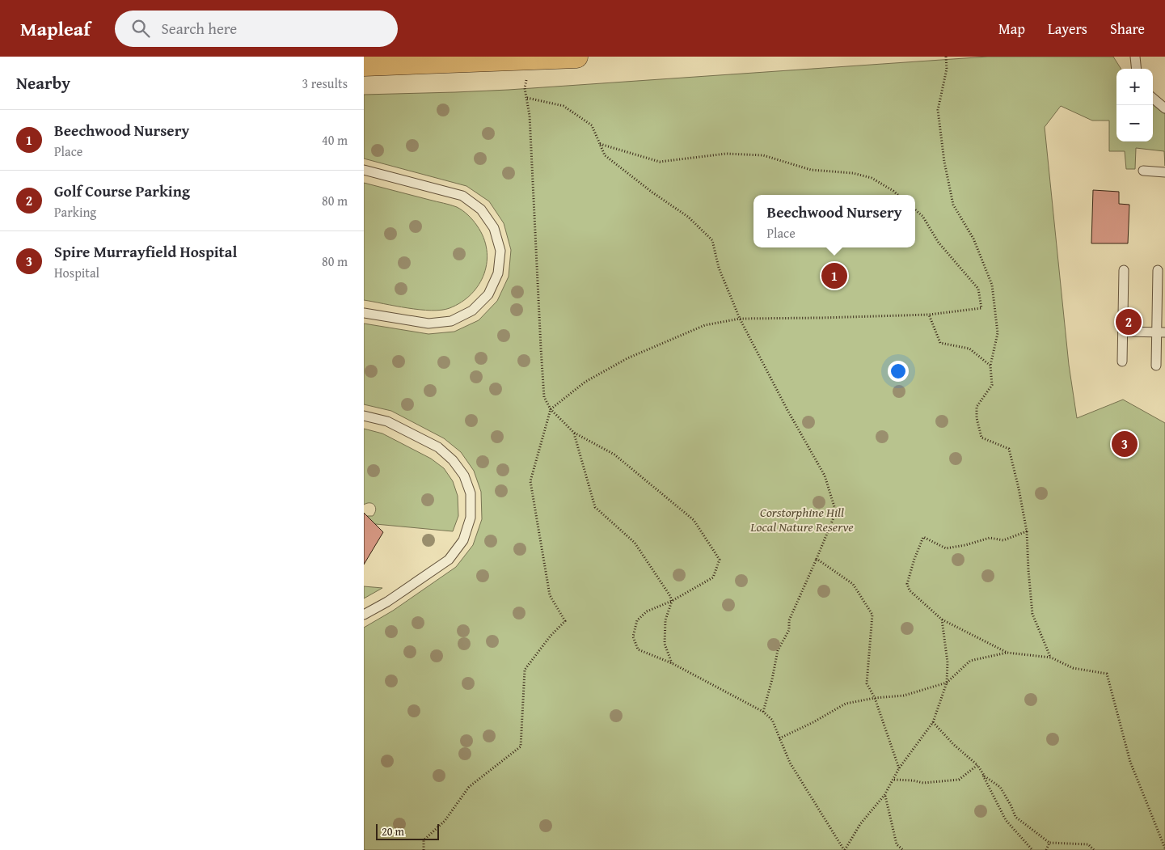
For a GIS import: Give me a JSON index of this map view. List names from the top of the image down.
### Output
{
  "parks": ["Corstorphine Hill Local Nature Reserve"],
  "scale_bar": "20 m",
  "page": {
    "header": "Mapleaf",
    "search": "Search here",
    "nav": ["Map", "Layers", "Share"],
    "heading": ["Nearby", "3 results"],
    "map_buttons": ["+", "−"],
    "list": [
      {
        "mark": "1",
        "name": "Beechwood Nursery",
        "note": "Place",
        "value": "40 m"
      },
      {
        "mark": "2",
        "name": "Golf Course Parking",
        "note": "Parking",
        "value": "80 m"
      },
      {
        "mark": "3",
        "name": "Spire Murrayfield Hospital",
        "note": "Hospital",
        "value": "80 m"
      }
    ],
    "popup": ["Beechwood Nursery", "Place"],
    "pins": ["1", "2", "3"],
    "scale": "20 m"
  }
}
